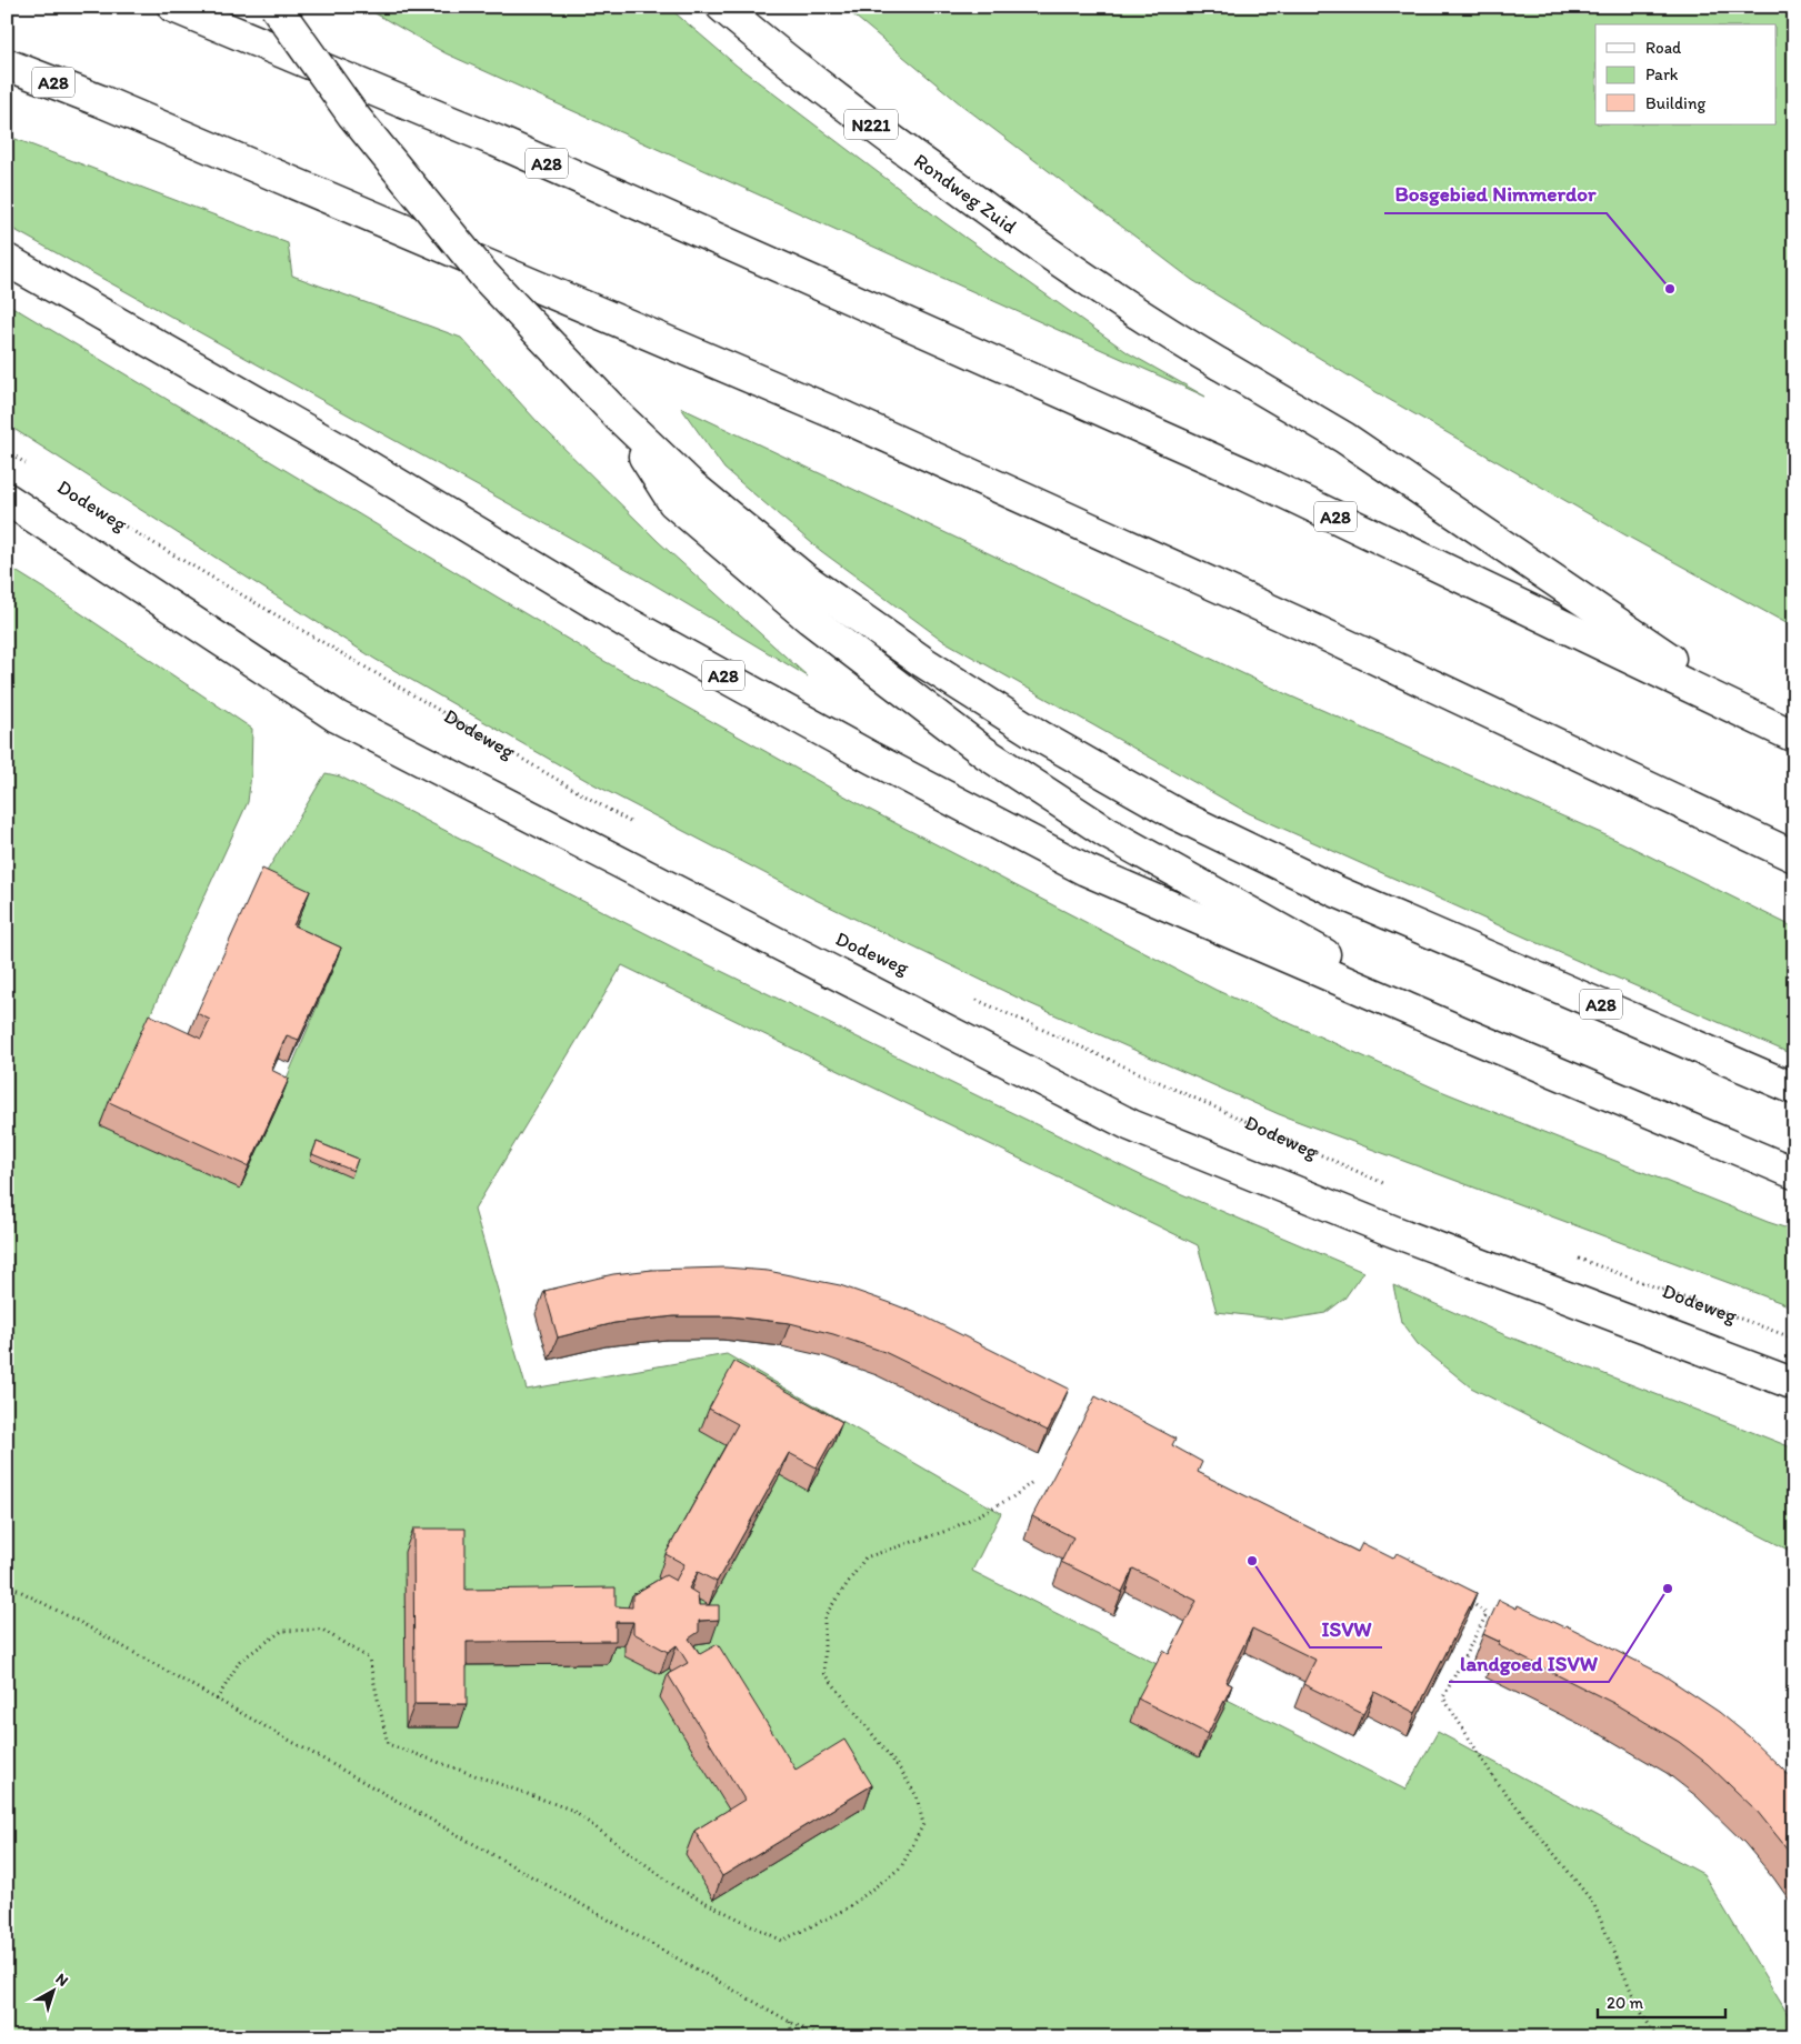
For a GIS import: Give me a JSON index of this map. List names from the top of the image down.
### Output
{
  "streets": {
    "main road": [
      "A28",
      "N221",
      "Rondweg Zuid",
      "Dodeweg"
    ]
  },
  "crossings": [
    ["A28", "Rondweg Zuid"]
  ],
  "places": ["Bosgebied Nimmerdor", "ISVW", "landgoed ISVW"],
  "legend": ["Road", "Park", "Building"],
  "scale_bar": "20 m",
  "north": "top right"
}
